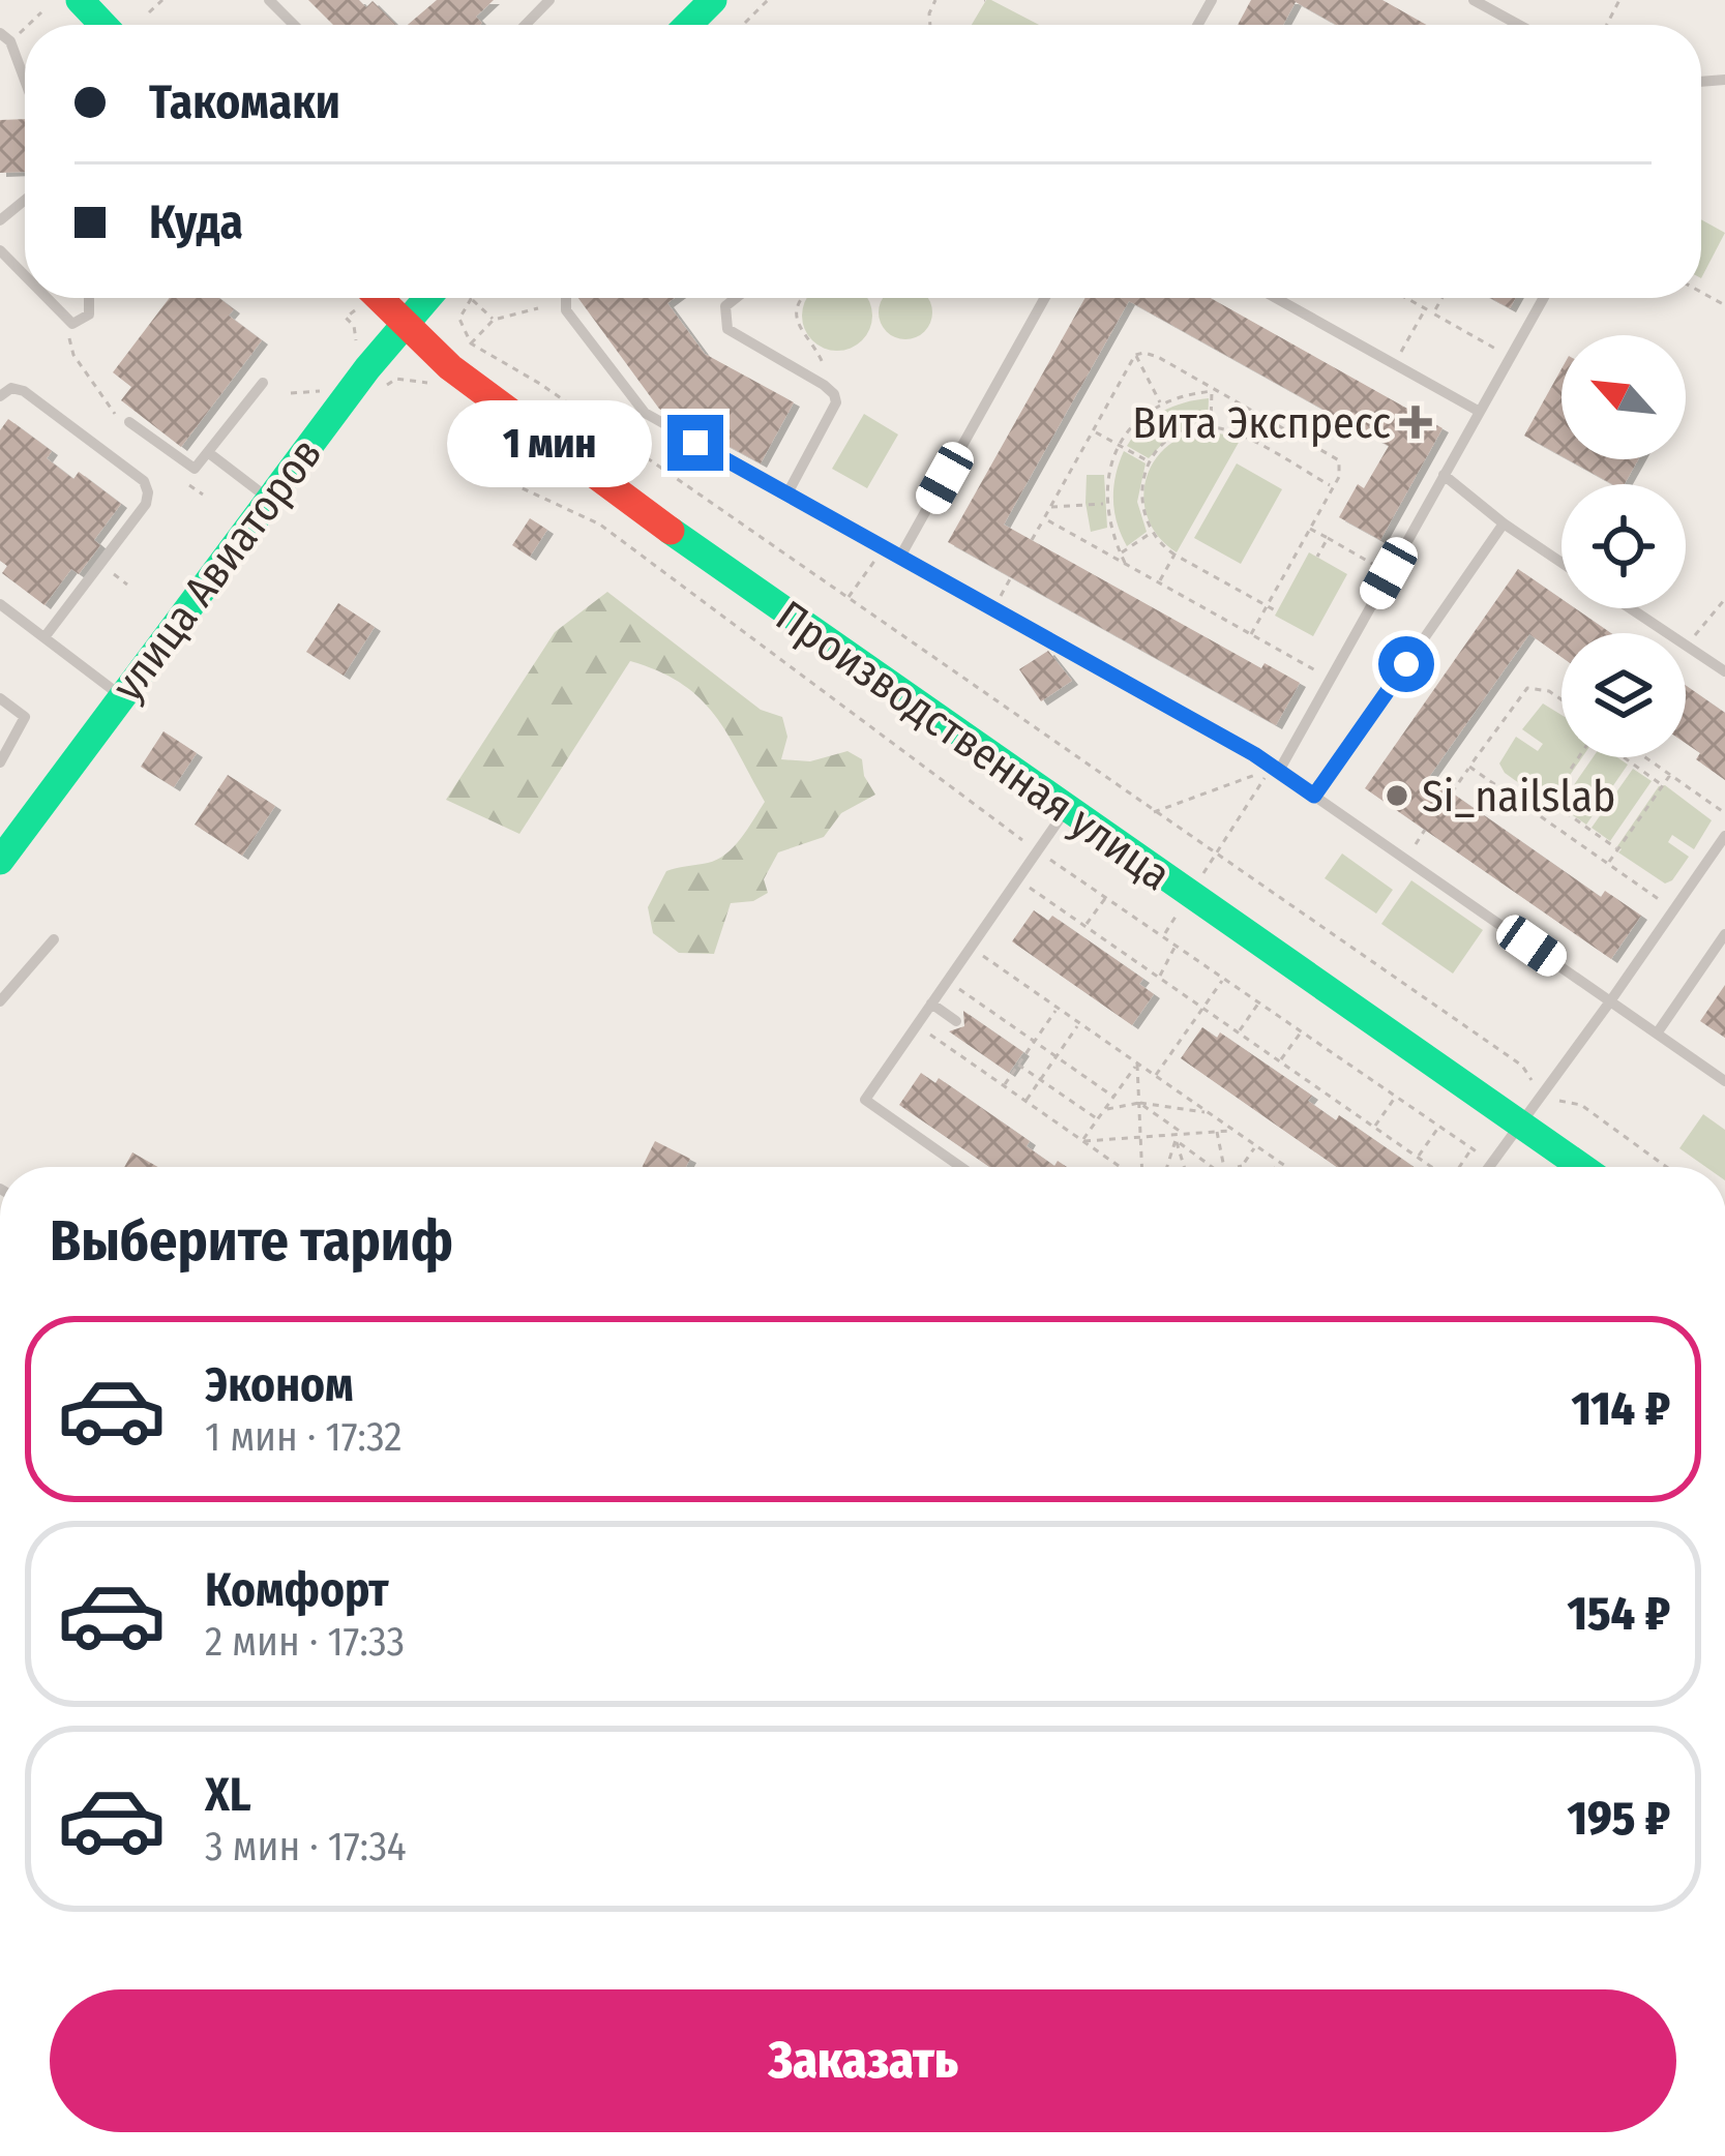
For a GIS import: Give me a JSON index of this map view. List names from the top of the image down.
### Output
{
  "streets": {
    "main road": ["улица Авиаторов", "Производственная улица"]
  },
  "crossings": [
    ["улица Авиаторов", "Производственная улица"]
  ],
  "places": {
    "health": ["Вита Экспресс"],
    "other": ["Si_nailslab"]
  },
  "north": "top left",
  "page": {
    "banner": ["Такомаки", "Куда"],
    "bubble": "1 мин",
    "heading": "Выберите тариф",
    "list": [
      {
        "name": "Эконом",
        "note": "1 мин · 17:32",
        "value": "114 ₽"
      },
      {
        "name": "Комфорт",
        "note": "2 мин · 17:33",
        "value": "154 ₽"
      },
      {
        "name": "XL",
        "note": "3 мин · 17:34",
        "value": "195 ₽"
      }
    ],
    "buttons": "Заказать"
  }
}
